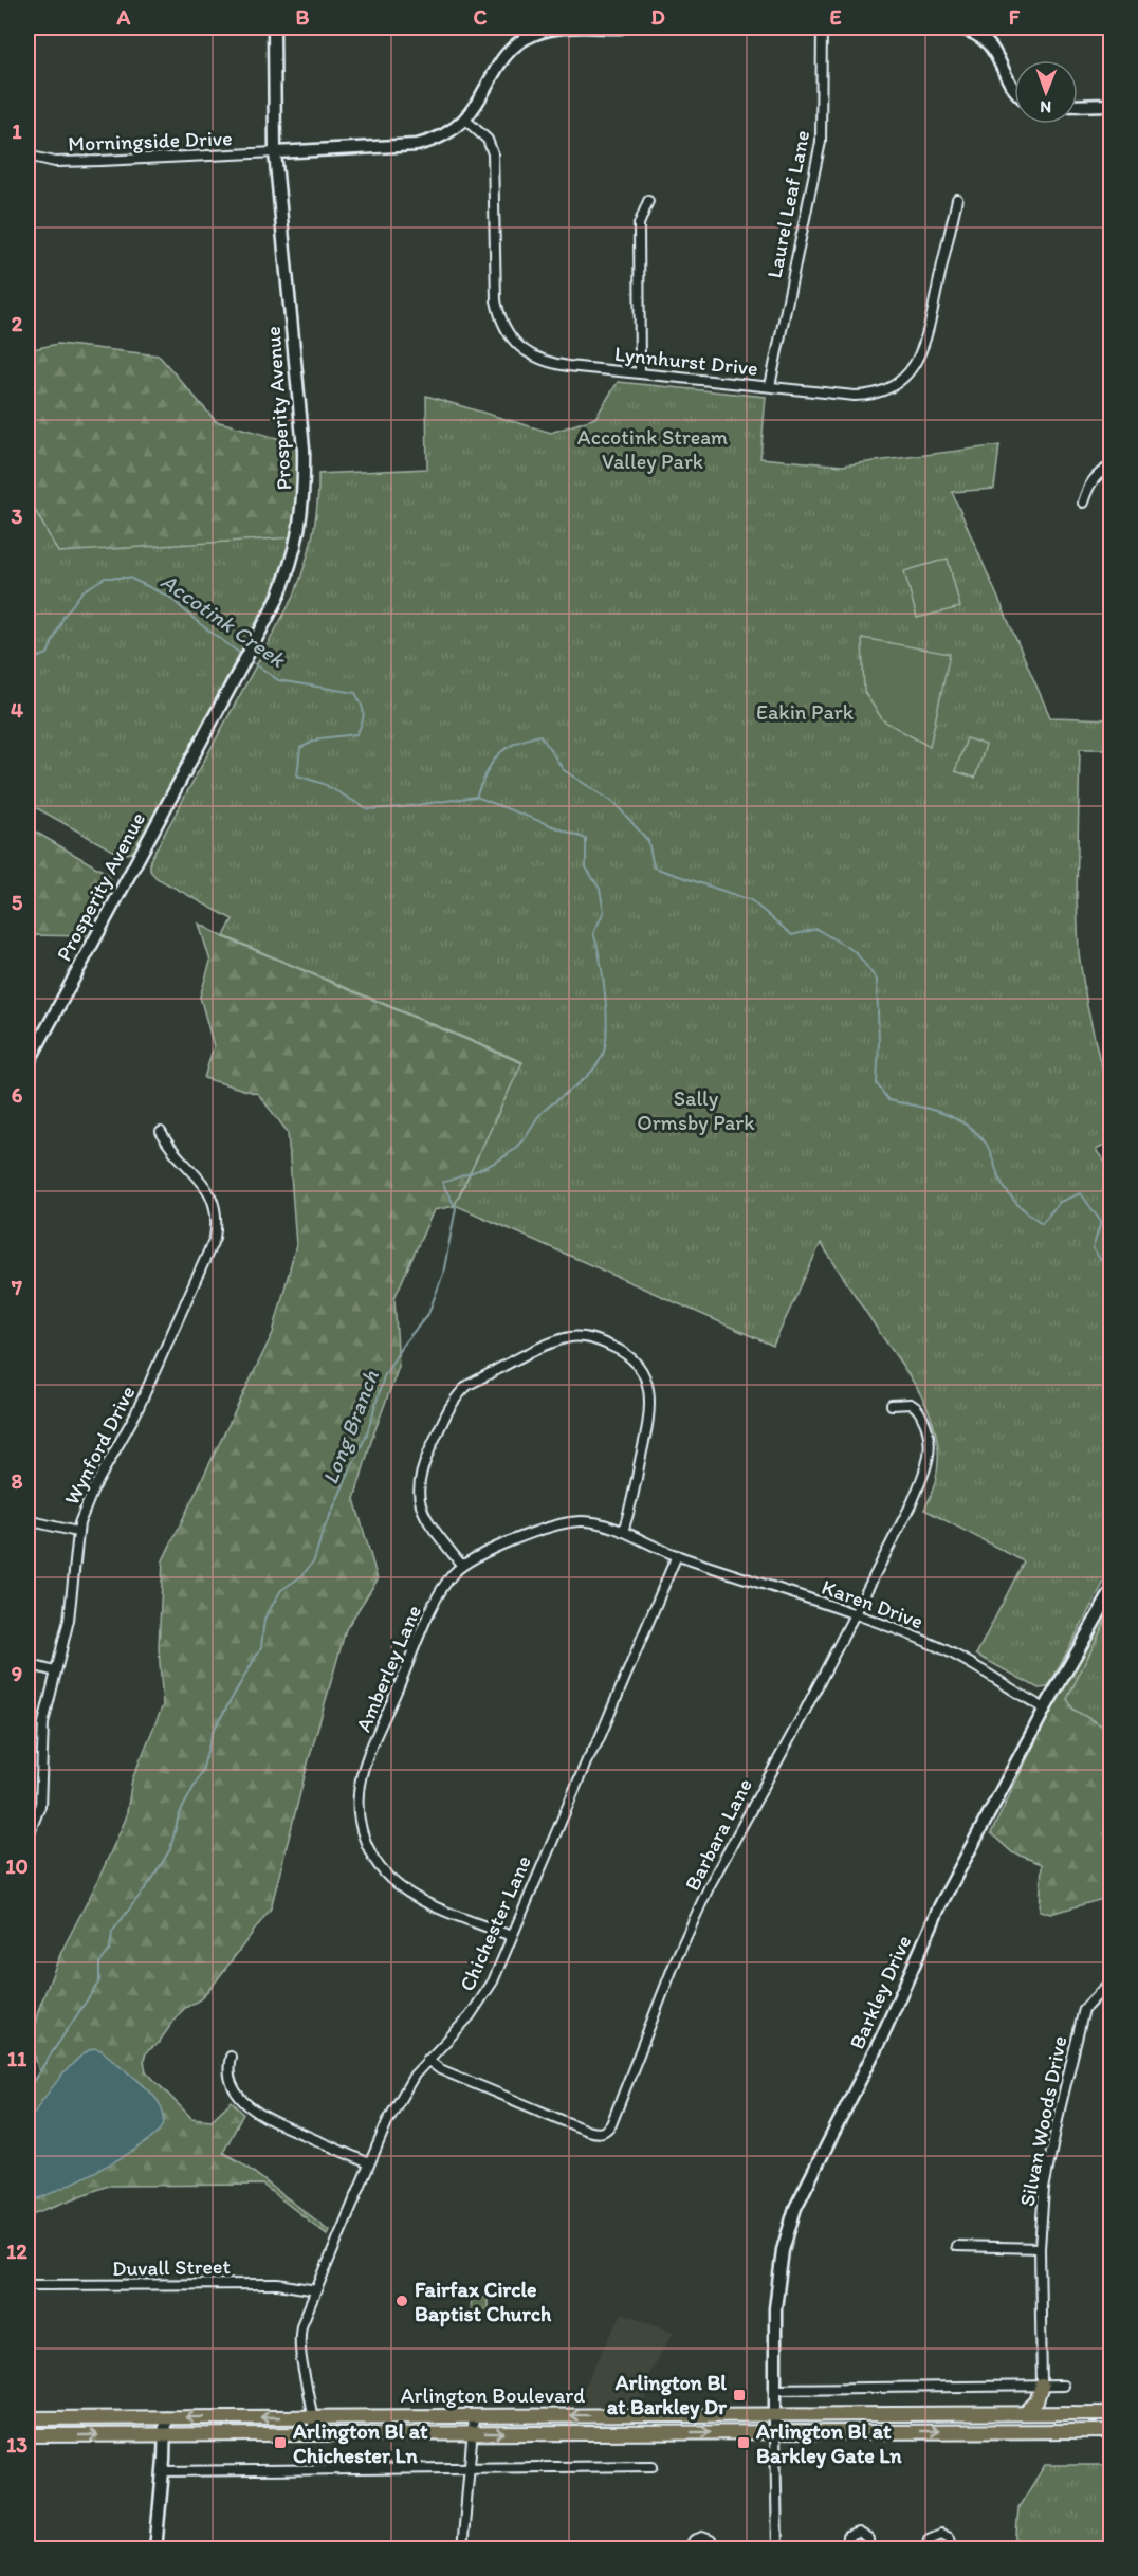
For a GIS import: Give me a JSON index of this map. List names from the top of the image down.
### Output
{
  "streets": {
    "main road": ["Arlington Boulevard"],
    "street": [
      "Morningside Drive",
      "Laurel Leaf Lane",
      "Lynnhurst Drive",
      "Prosperity Avenue",
      "Wynford Drive",
      "Karen Drive",
      "Amberley Lane",
      "Barbara Lane",
      "Chichester Lane",
      "Barkley Drive",
      "Silvan Woods Drive",
      "Duvall Street"
    ]
  },
  "crossings": [
    ["Morningside Drive", "Prosperity Avenue"],
    ["Laurel Leaf Lane", "Lynnhurst Drive"],
    ["Karen Drive", "Amberley Lane"],
    ["Karen Drive", "Barbara Lane"],
    ["Karen Drive", "Chichester Lane"],
    ["Karen Drive", "Barkley Drive"],
    ["Amberley Lane", "Chichester Lane"],
    ["Barbara Lane", "Chichester Lane"],
    ["Chichester Lane", "Duvall Street"],
    ["Chichester Lane", "Arlington Boulevard"],
    ["Barkley Drive", "Arlington Boulevard"]
  ],
  "water": ["Accotink Creek", "Long Branch"],
  "parks": ["Accotink Stream Valley Park", "Eakin Park", "Sally Ormsby Park"],
  "places": {
    "other": ["Fairfax Circle Baptist Church"],
    "transit": ["Arlington Bl at Barkley Dr", "Arlington Bl at Chichester Ln", "Arlington Bl at Barkley Gate Ln"]
  },
  "north": "bottom",
  "grid": {
    "columns": [
      "A",
      "B",
      "C",
      "D",
      "E",
      "F"
    ],
    "rows": [
      "1",
      "2",
      "3",
      "4",
      "5",
      "6",
      "7",
      "8",
      "9",
      "10",
      "11",
      "12",
      "13"
    ]
  }
}
